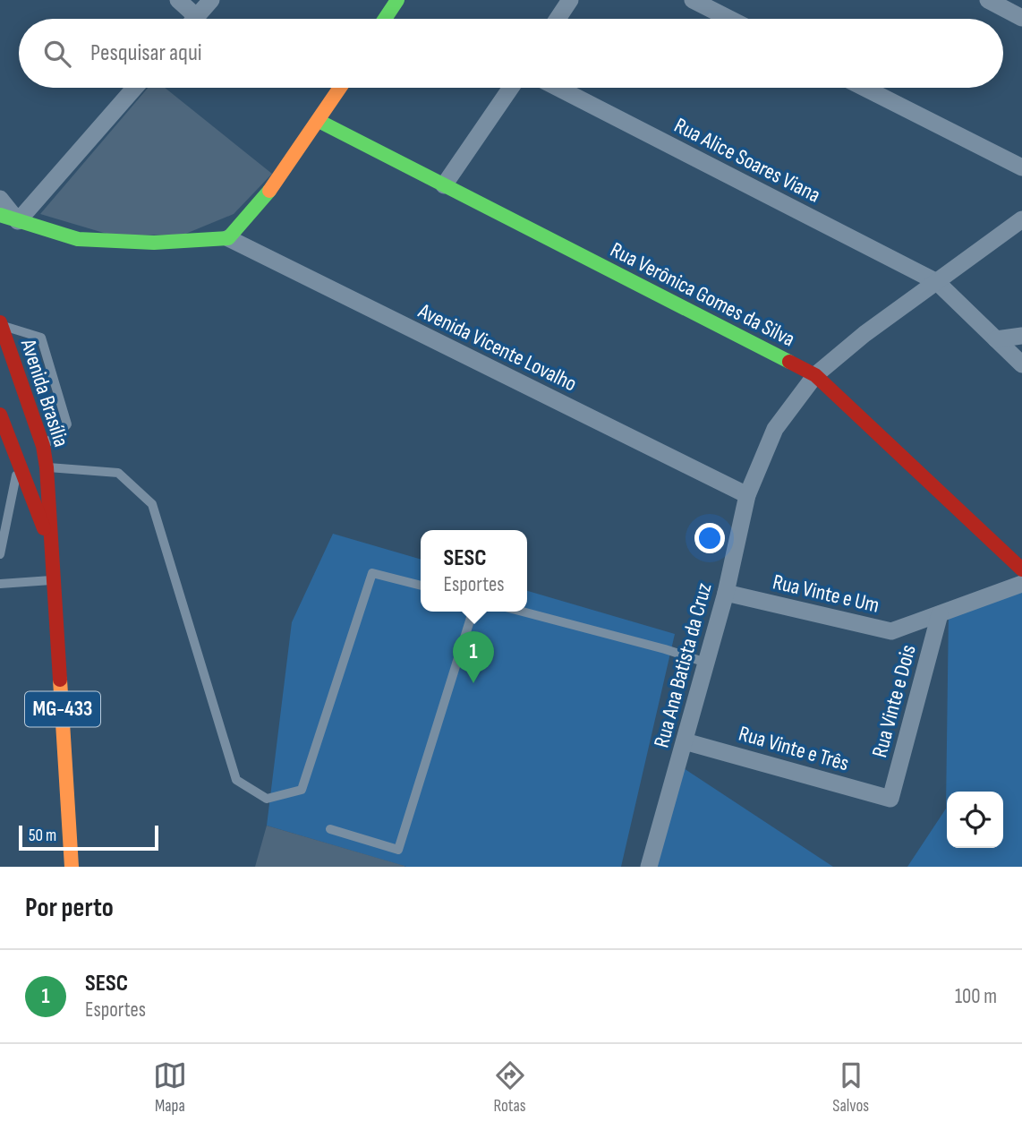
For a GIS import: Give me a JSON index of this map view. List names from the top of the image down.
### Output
{
  "streets": {
    "street": [
      "Rua Alice Soares Viana",
      "Rua Verônica Gomes da Silva",
      "Avenida Vicente Lovalho",
      "Avenida Brasília",
      "Rua Vinte e Um",
      "Rua Ana Batista da Cruz",
      "Rua Vinte e Dois",
      "MG-433",
      "Rua Vinte e Três"
    ]
  },
  "crossings": [
    ["Rua Alice Soares Viana", "Rua Ana Batista da Cruz"],
    ["Rua Verônica Gomes da Silva", "Rua Ana Batista da Cruz"],
    ["Avenida Vicente Lovalho", "Rua Ana Batista da Cruz"],
    ["Rua Vinte e Um", "Rua Ana Batista da Cruz"],
    ["Rua Vinte e Um", "Rua Vinte e Dois"],
    ["Rua Ana Batista da Cruz", "Rua Vinte e Três"],
    ["Rua Vinte e Dois", "Rua Vinte e Três"]
  ],
  "scale_bar": "50 m",
  "page": {
    "search": "Pesquisar aqui",
    "popup": ["SESC", "Esportes"],
    "pins": "1",
    "scale": "50 m",
    "heading": "Por perto",
    "list": [
      {
        "mark": "1",
        "name": "SESC",
        "note": "Esportes",
        "value": "100 m"
      }
    ],
    "nav": ["Mapa", "Rotas", "Salvos"]
  }
}
